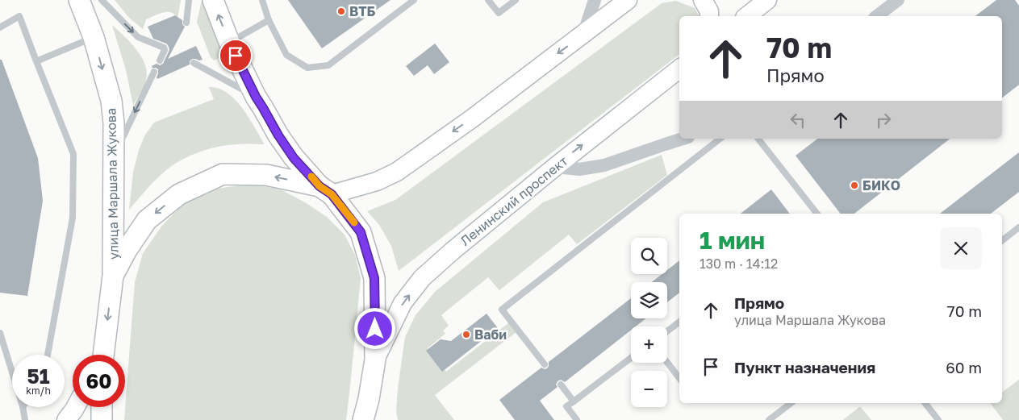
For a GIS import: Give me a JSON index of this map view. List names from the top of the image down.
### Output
{
  "streets": {
    "main road": ["улица Маршала Жукова", "Ленинский проспект"]
  },
  "places": ["ВТБ", "БИКО", "Ваби"],
  "page": {
    "turn": ["70 m", "Прямо"],
    "heading": ["1 мин", "130 m · 14:12"],
    "map_buttons": ["+", "−"],
    "list": [
      {
        "name": "Прямо",
        "note": "улица Маршала Жукова",
        "value": "70 m"
      },
      {
        "name": "Пункт назначения",
        "value": "60 m"
      }
    ],
    "speed": "51 km/h",
    "limit": "60"
  }
}
